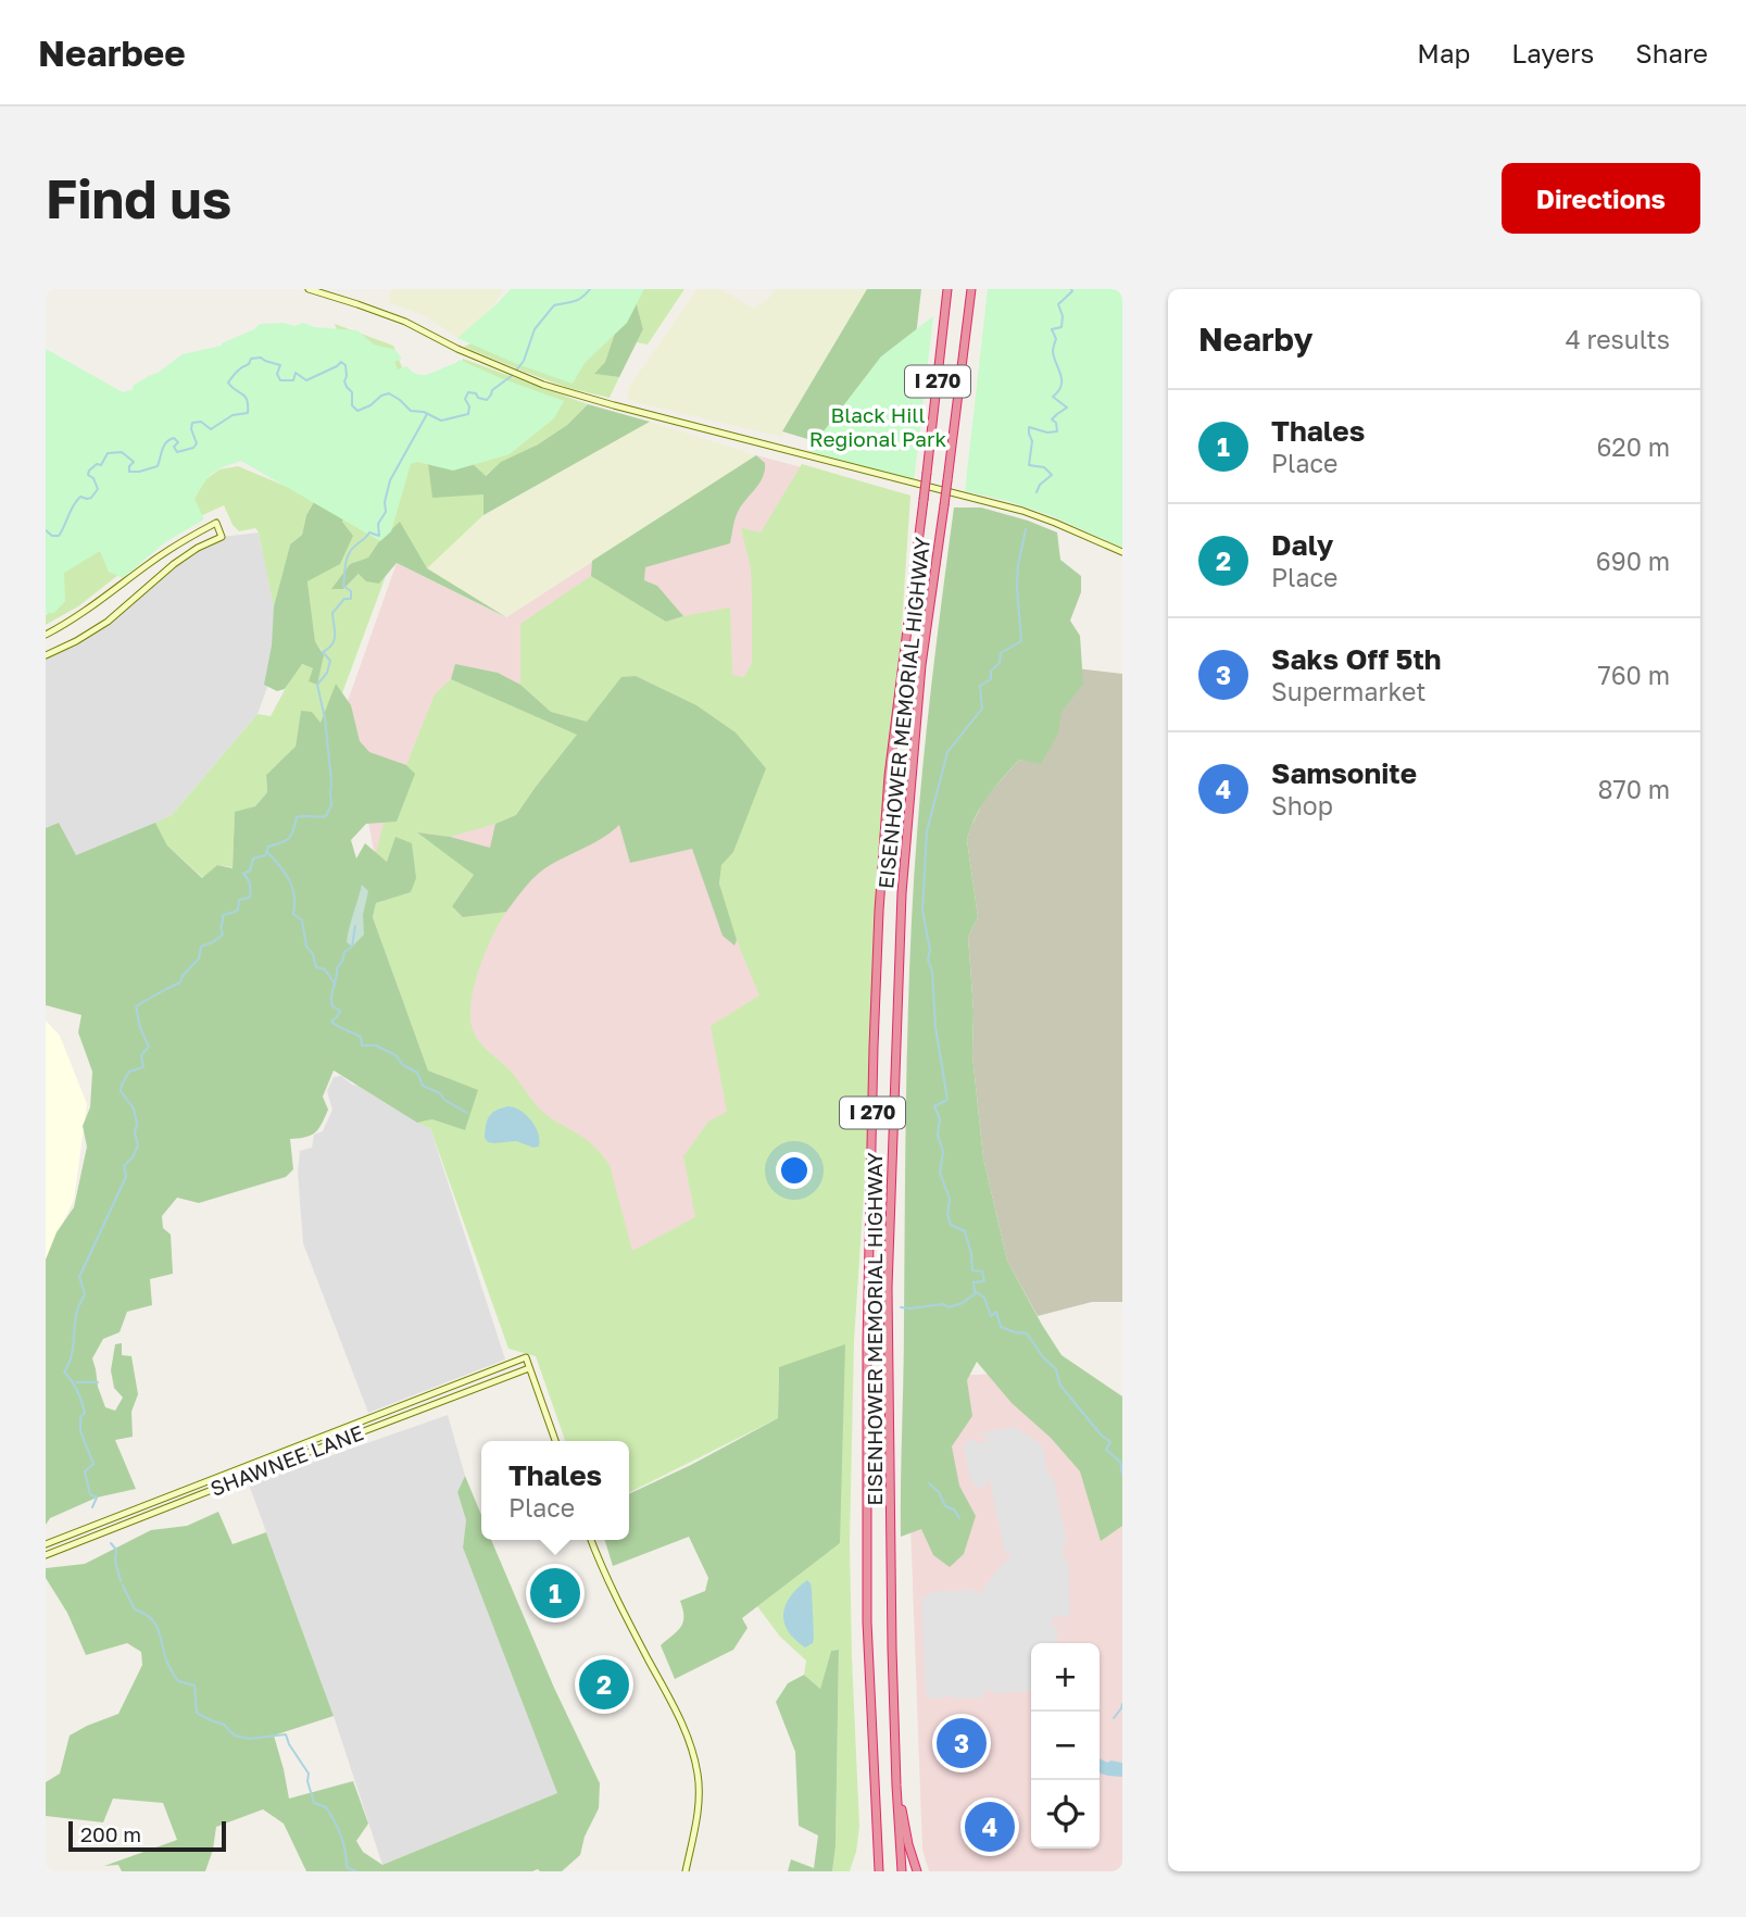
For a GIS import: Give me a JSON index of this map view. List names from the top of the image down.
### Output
{
  "streets": {
    "highway": ["I 270", "EISENHOWER MEMORIAL HIGHWAY"],
    "street": ["SHAWNEE LANE"]
  },
  "parks": ["Black Hill Regional Park"],
  "scale_bar": "200 m",
  "page": {
    "header": "Nearbee",
    "nav": ["Map", "Layers", "Share"],
    "buttons": "Directions",
    "title": "Find us",
    "heading": ["Nearby", "4 results"],
    "list": [
      {
        "mark": "1",
        "name": "Thales",
        "note": "Place",
        "value": "620 m"
      },
      {
        "mark": "2",
        "name": "Daly",
        "note": "Place",
        "value": "690 m"
      },
      {
        "mark": "3",
        "name": "Saks Off 5th",
        "note": "Supermarket",
        "value": "760 m"
      },
      {
        "mark": "4",
        "name": "Samsonite",
        "note": "Shop",
        "value": "870 m"
      }
    ],
    "popup": ["Thales", "Place"],
    "pins": [
      "1",
      "2",
      "3",
      "4"
    ],
    "map_buttons": ["+", "−"],
    "scale": "200 m"
  }
}
